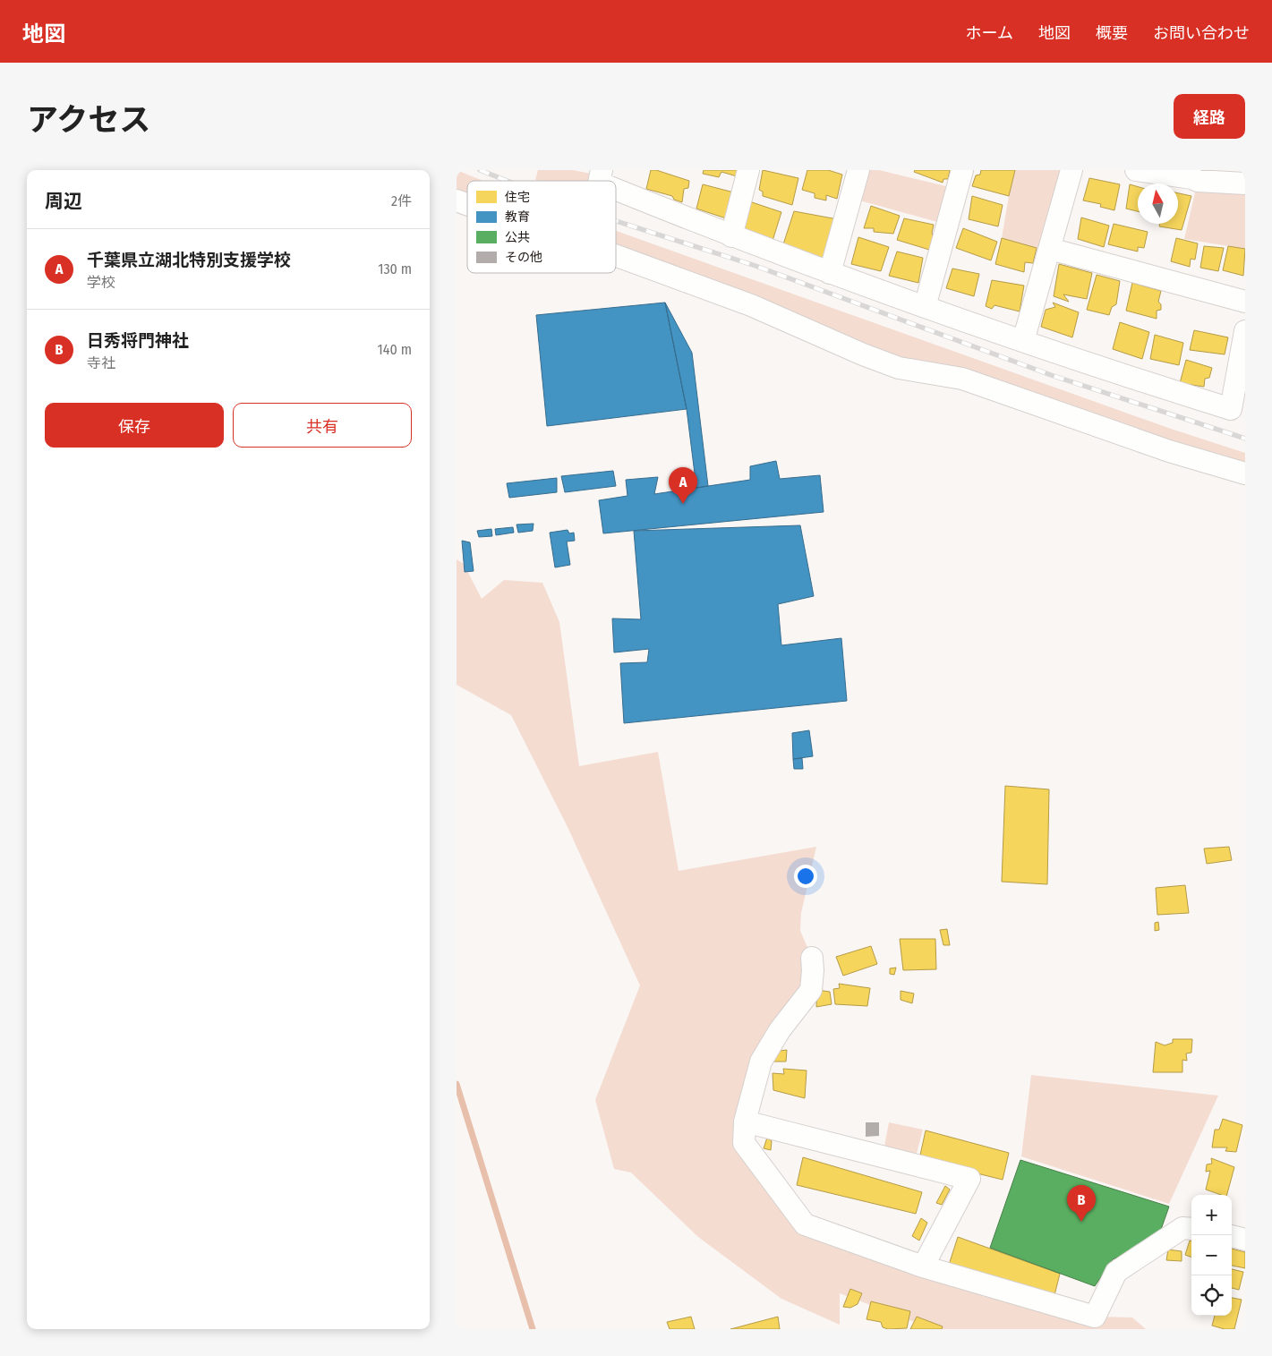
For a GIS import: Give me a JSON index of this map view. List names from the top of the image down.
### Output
{
  "legend": [
    "住宅",
    "教育",
    "公共",
    "その他"
  ],
  "north": "top",
  "page": {
    "header": "地図",
    "nav": [
      "ホーム",
      "地図",
      "概要",
      "お問い合わせ"
    ],
    "title": "アクセス",
    "buttons": [
      "経路",
      ["保存", "共有"]
    ],
    "heading": ["周辺", "2件"],
    "list": [
      {
        "mark": "A",
        "name": "千葉県立湖北特別支援学校",
        "note": "学校",
        "value": "130 m"
      },
      {
        "mark": "B",
        "name": "日秀将門神社",
        "note": "寺社",
        "value": "140 m"
      }
    ],
    "pins": ["A", "B"],
    "map_buttons": ["+", "−"]
  }
}
